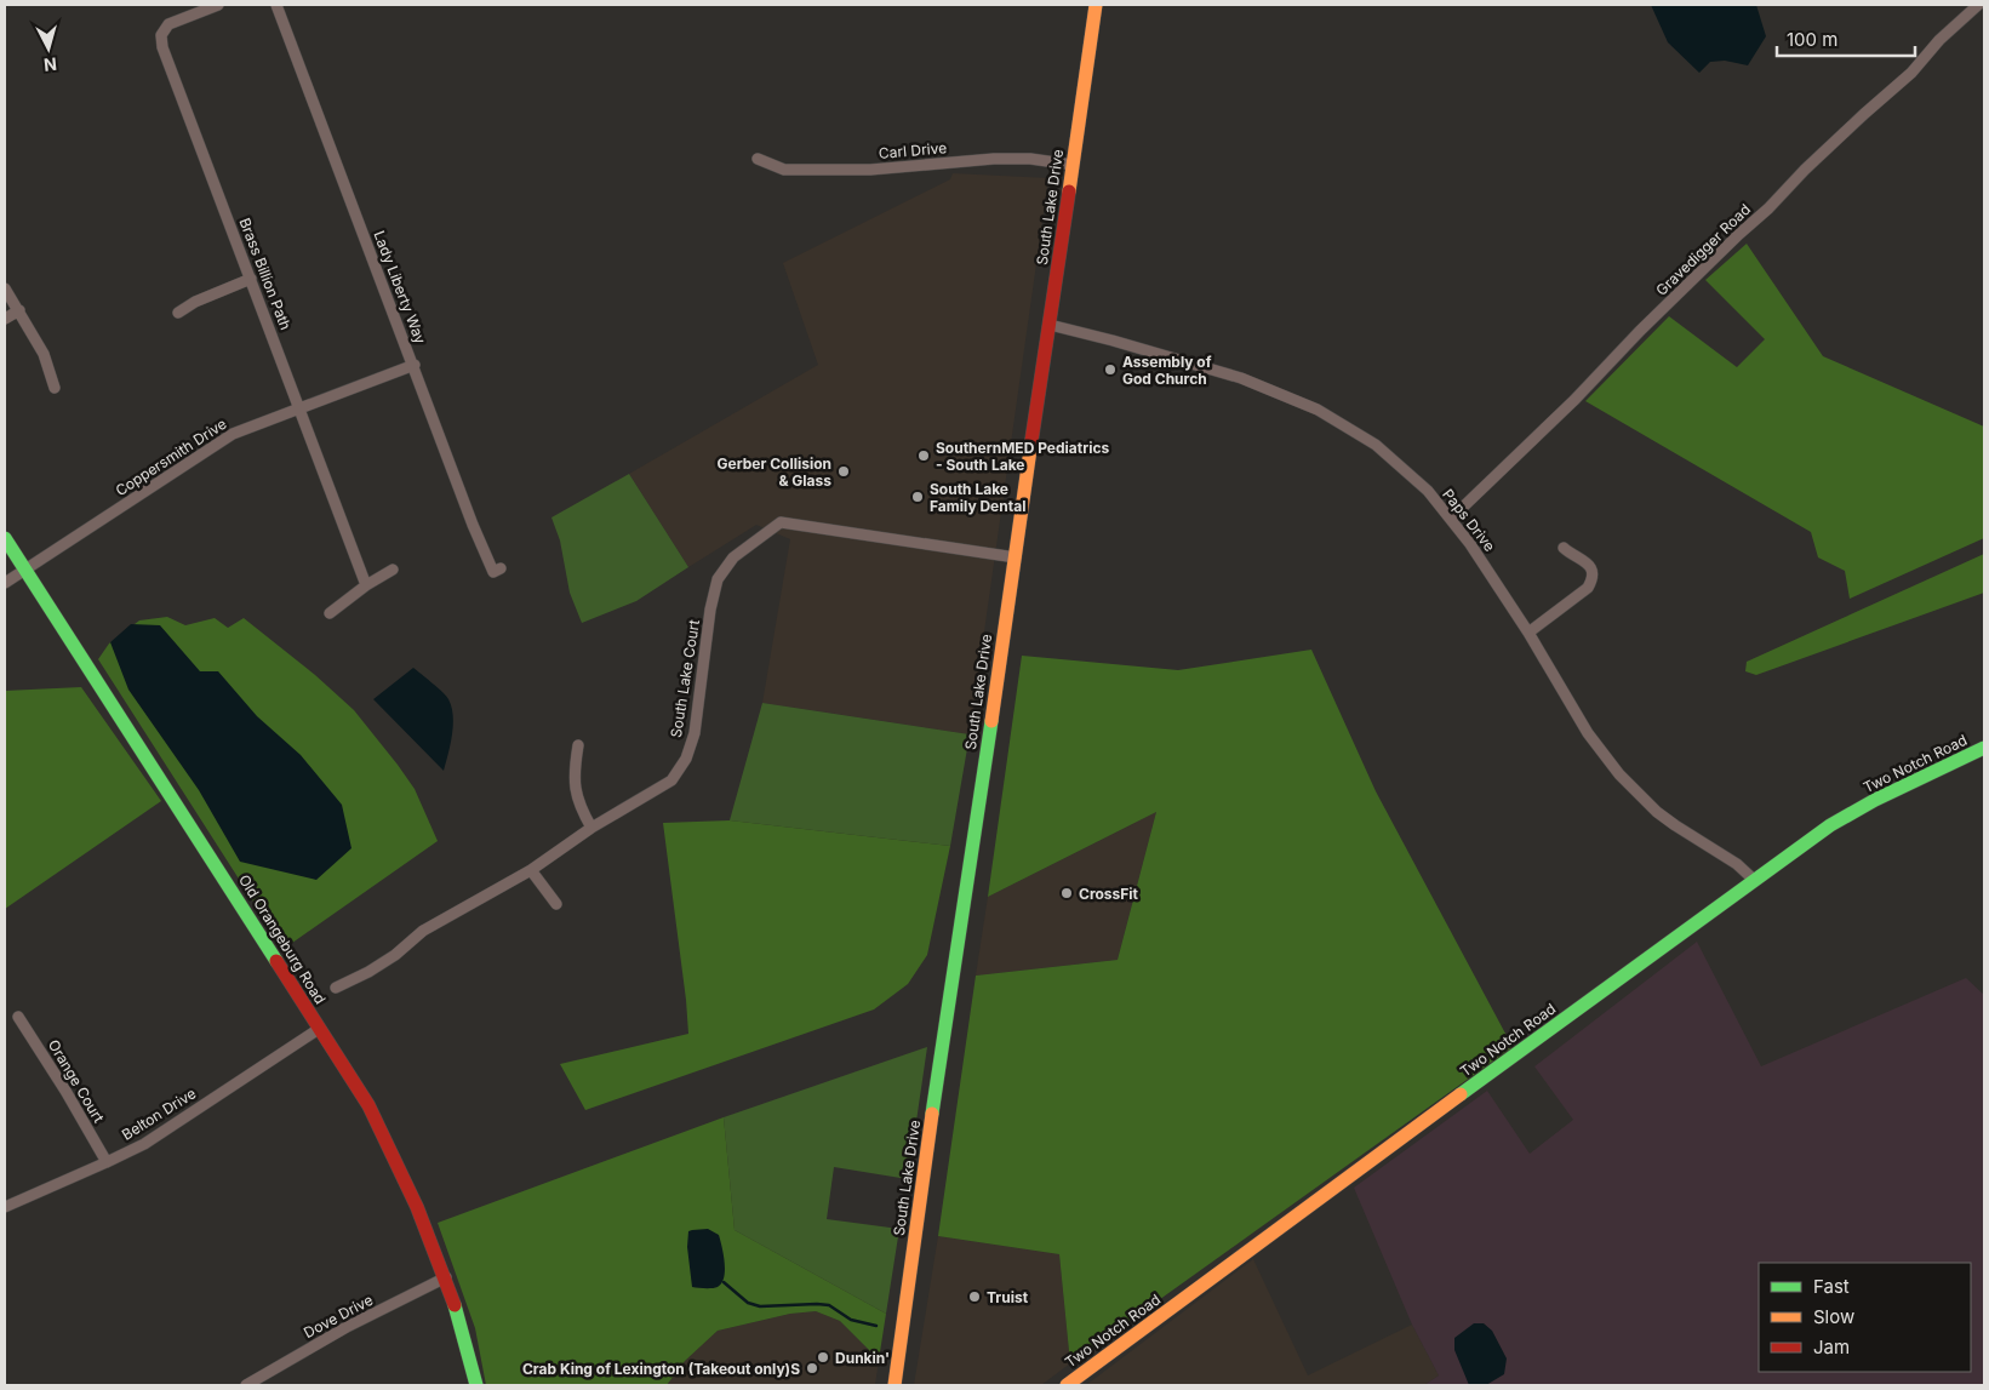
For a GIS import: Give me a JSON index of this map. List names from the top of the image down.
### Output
{
  "streets": {
    "street": [
      "Carl Drive",
      "South Lake Drive",
      "Gravedigger Road",
      "Brass Billion Path",
      "Lady Liberty Way",
      "Coppersmith Drive",
      "Paps Drive",
      "South Lake Court",
      "Two Notch Road",
      "Old Orangeburg Road",
      "Orange Court",
      "Belton Drive",
      "Dove Drive"
    ]
  },
  "crossings": [
    ["Carl Drive", "South Lake Drive"],
    ["South Lake Drive", "Paps Drive"],
    ["South Lake Drive", "South Lake Court"],
    ["Gravedigger Road", "Paps Drive"],
    ["Brass Billion Path", "Coppersmith Drive"],
    ["Lady Liberty Way", "Coppersmith Drive"],
    ["Coppersmith Drive", "Old Orangeburg Road"],
    ["Paps Drive", "Two Notch Road"],
    ["Old Orangeburg Road", "Belton Drive"],
    ["Old Orangeburg Road", "Dove Drive"],
    ["Orange Court", "Belton Drive"]
  ],
  "places": [
    "Assembly of God Church",
    "SouthernMED Pediatrics - South Lake",
    "Gerber Collision & Glass",
    "South Lake Family Dental",
    "CrossFit",
    "Truist",
    "Dunkin'",
    "Crab King of Lexington (Takeout only)S"
  ],
  "legend": ["Fast", "Slow", "Jam"],
  "scale_bar": "100 m",
  "north": "bottom"
}
